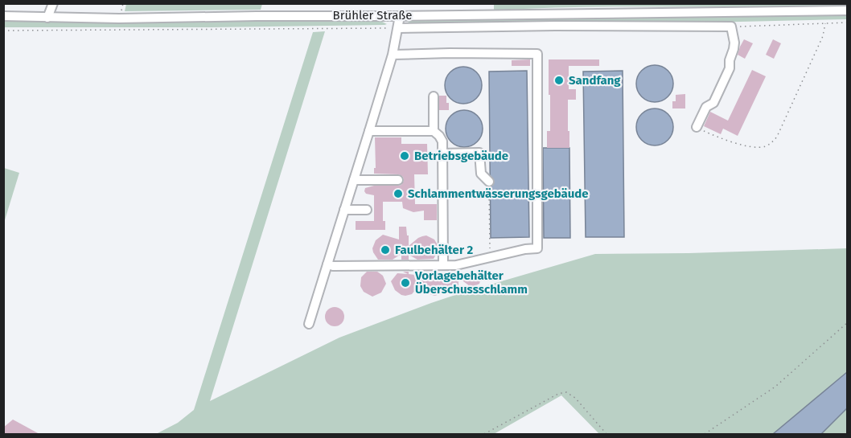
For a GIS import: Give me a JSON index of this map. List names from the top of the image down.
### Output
{
  "streets": {
    "street": ["Brühler Straße"]
  },
  "places": [
    "Sandfang",
    "Betriebsgebäude",
    "Schlammentwässerungsgebäude",
    "Faulbehälter 2",
    "Vorlagebehälter Überschussschlamm"
  ]
}
